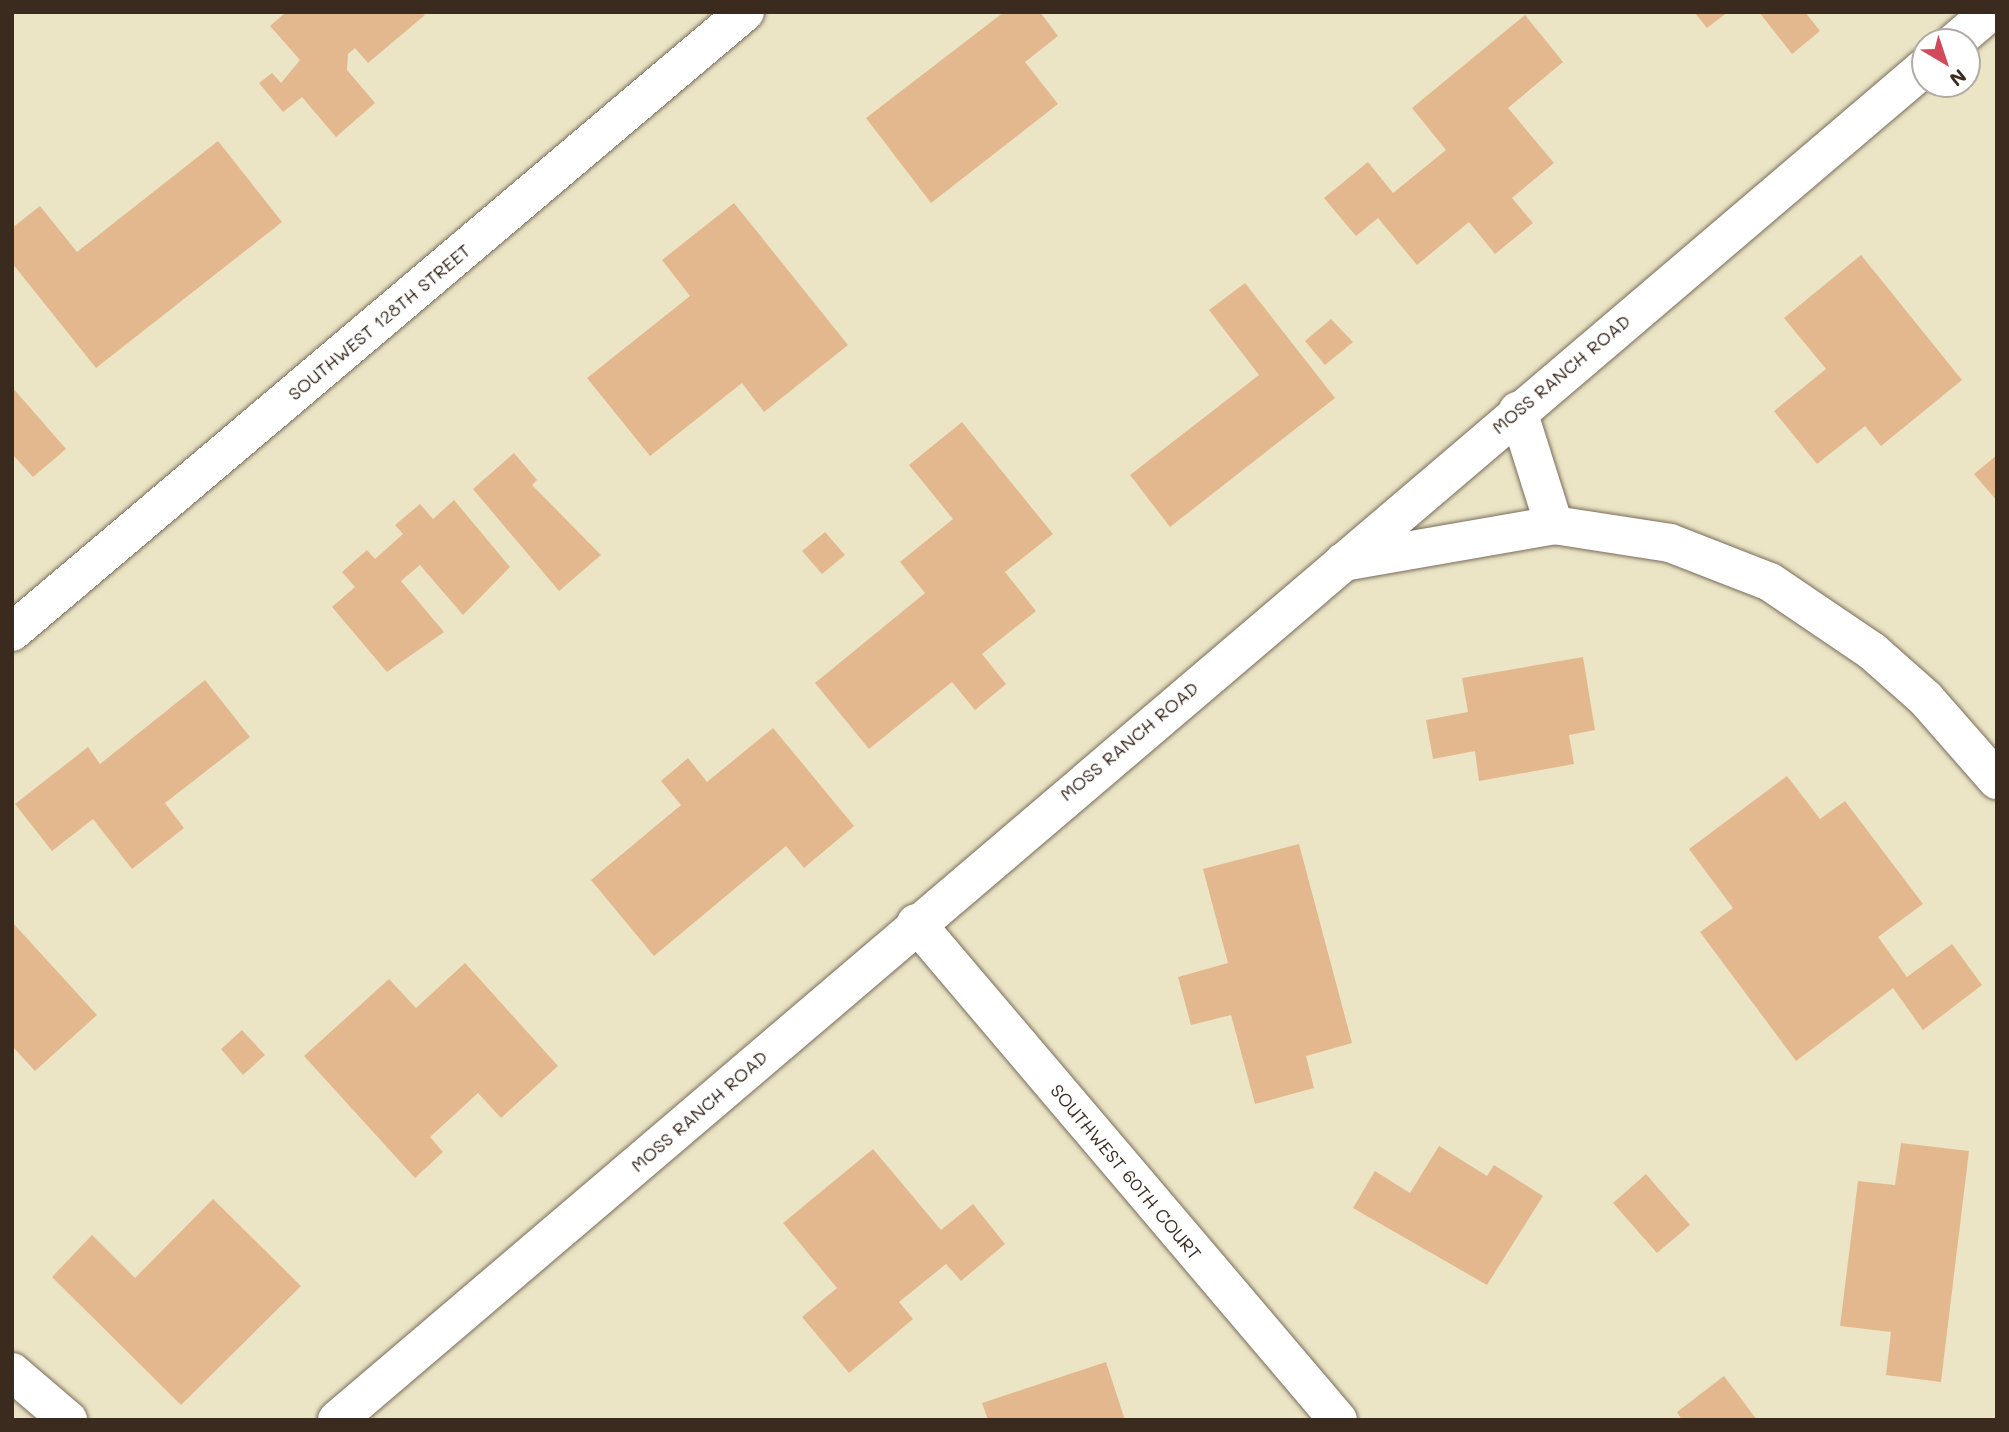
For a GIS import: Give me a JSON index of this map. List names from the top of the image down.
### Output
{
  "streets": {
    "street": ["SOUTHWEST 128TH STREET", "MOSS RANCH ROAD", "SOUTHWEST 60TH COURT"]
  },
  "crossings": [
    ["MOSS RANCH ROAD", "SOUTHWEST 60TH COURT"]
  ],
  "north": "bottom right"
}
